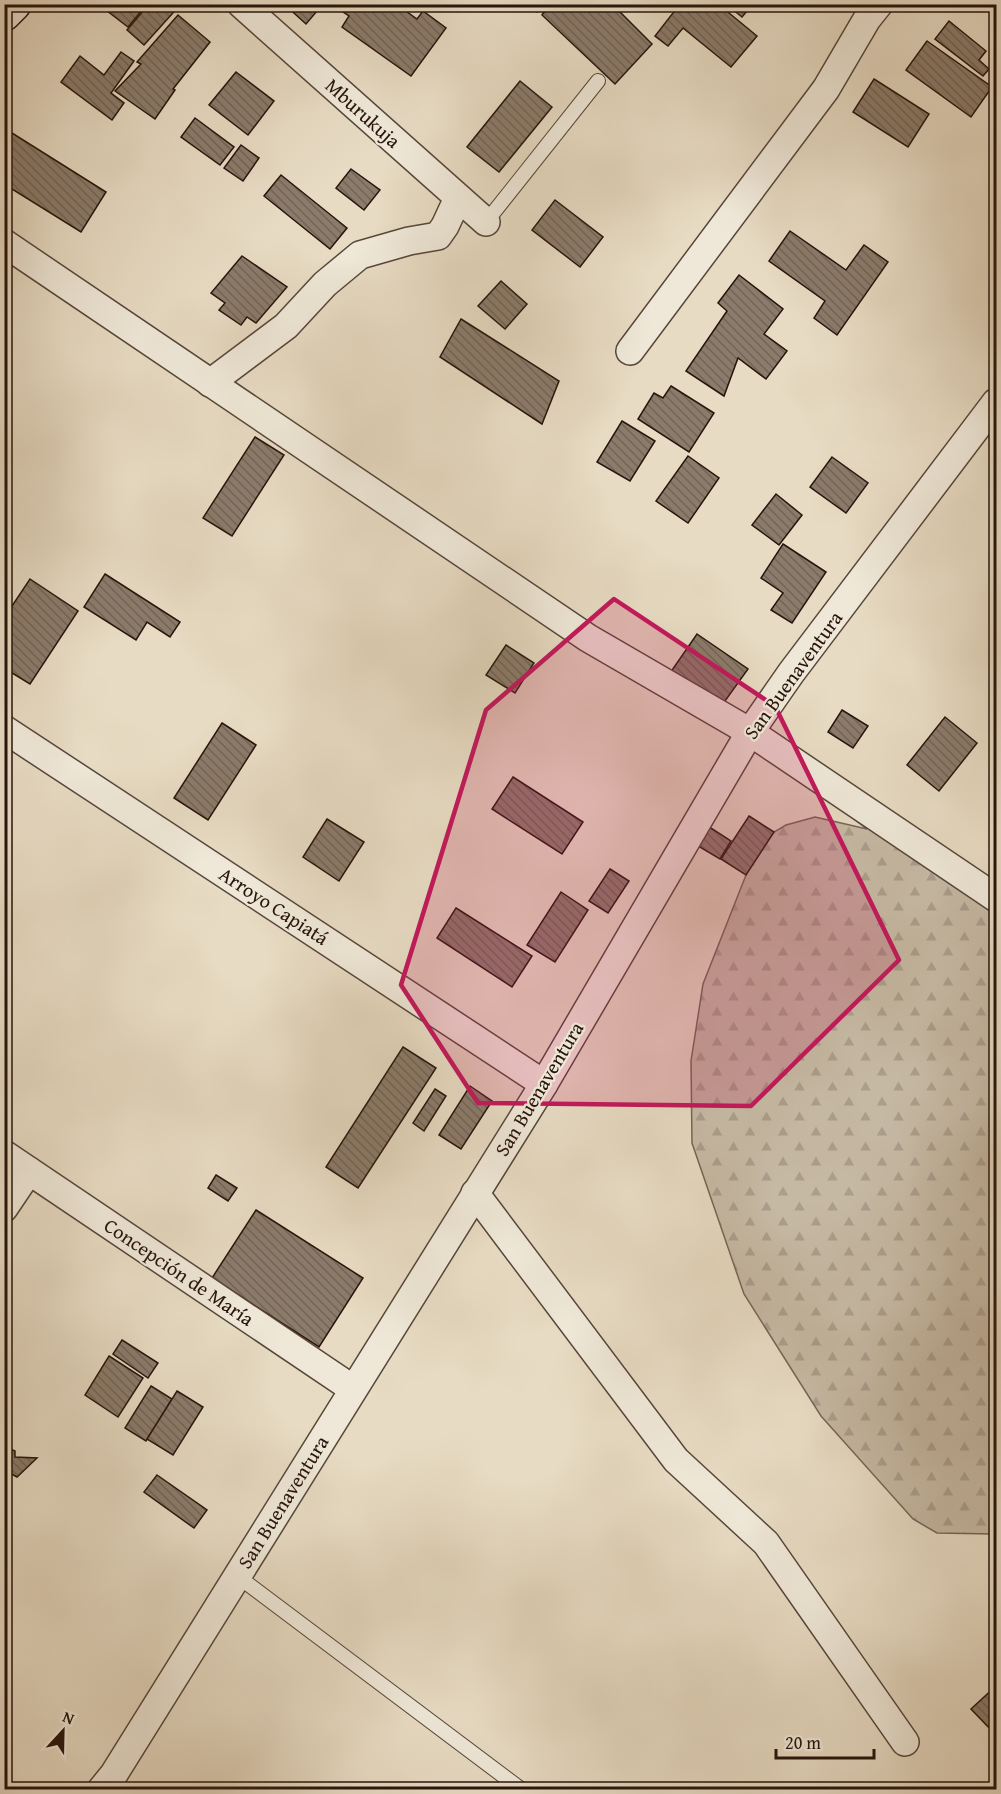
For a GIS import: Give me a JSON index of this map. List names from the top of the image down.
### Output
{
  "streets": {
    "street": [
      "Mburukuja",
      "San Buenaventura",
      "Arroyo Capiatá",
      "Concepción de María"
    ]
  },
  "crossings": [
    ["San Buenaventura", "Arroyo Capiatá"],
    ["San Buenaventura", "Concepción de María"]
  ],
  "scale_bar": "20 m",
  "north": "top"
}
